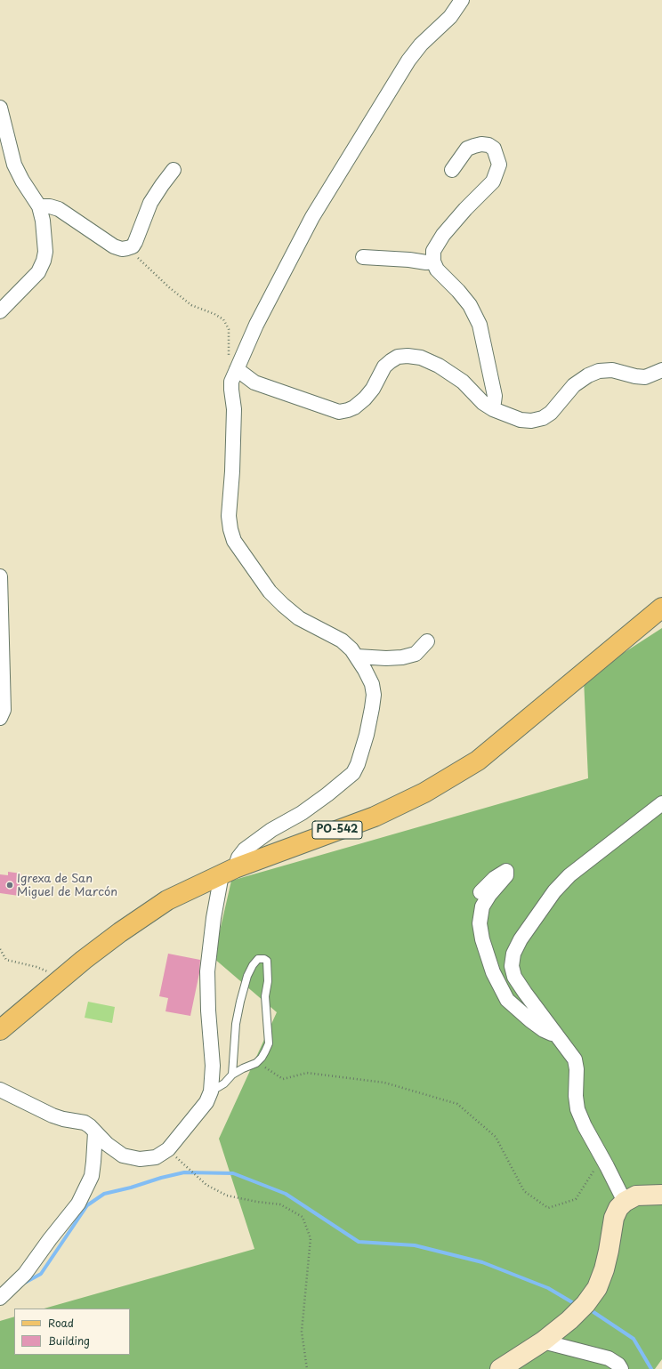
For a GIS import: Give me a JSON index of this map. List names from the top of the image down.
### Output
{
  "streets": {
    "main road": ["PO-542"]
  },
  "places": ["Igrexa de San Miguel de Marcón"],
  "legend": ["Road", "Building"]
}
